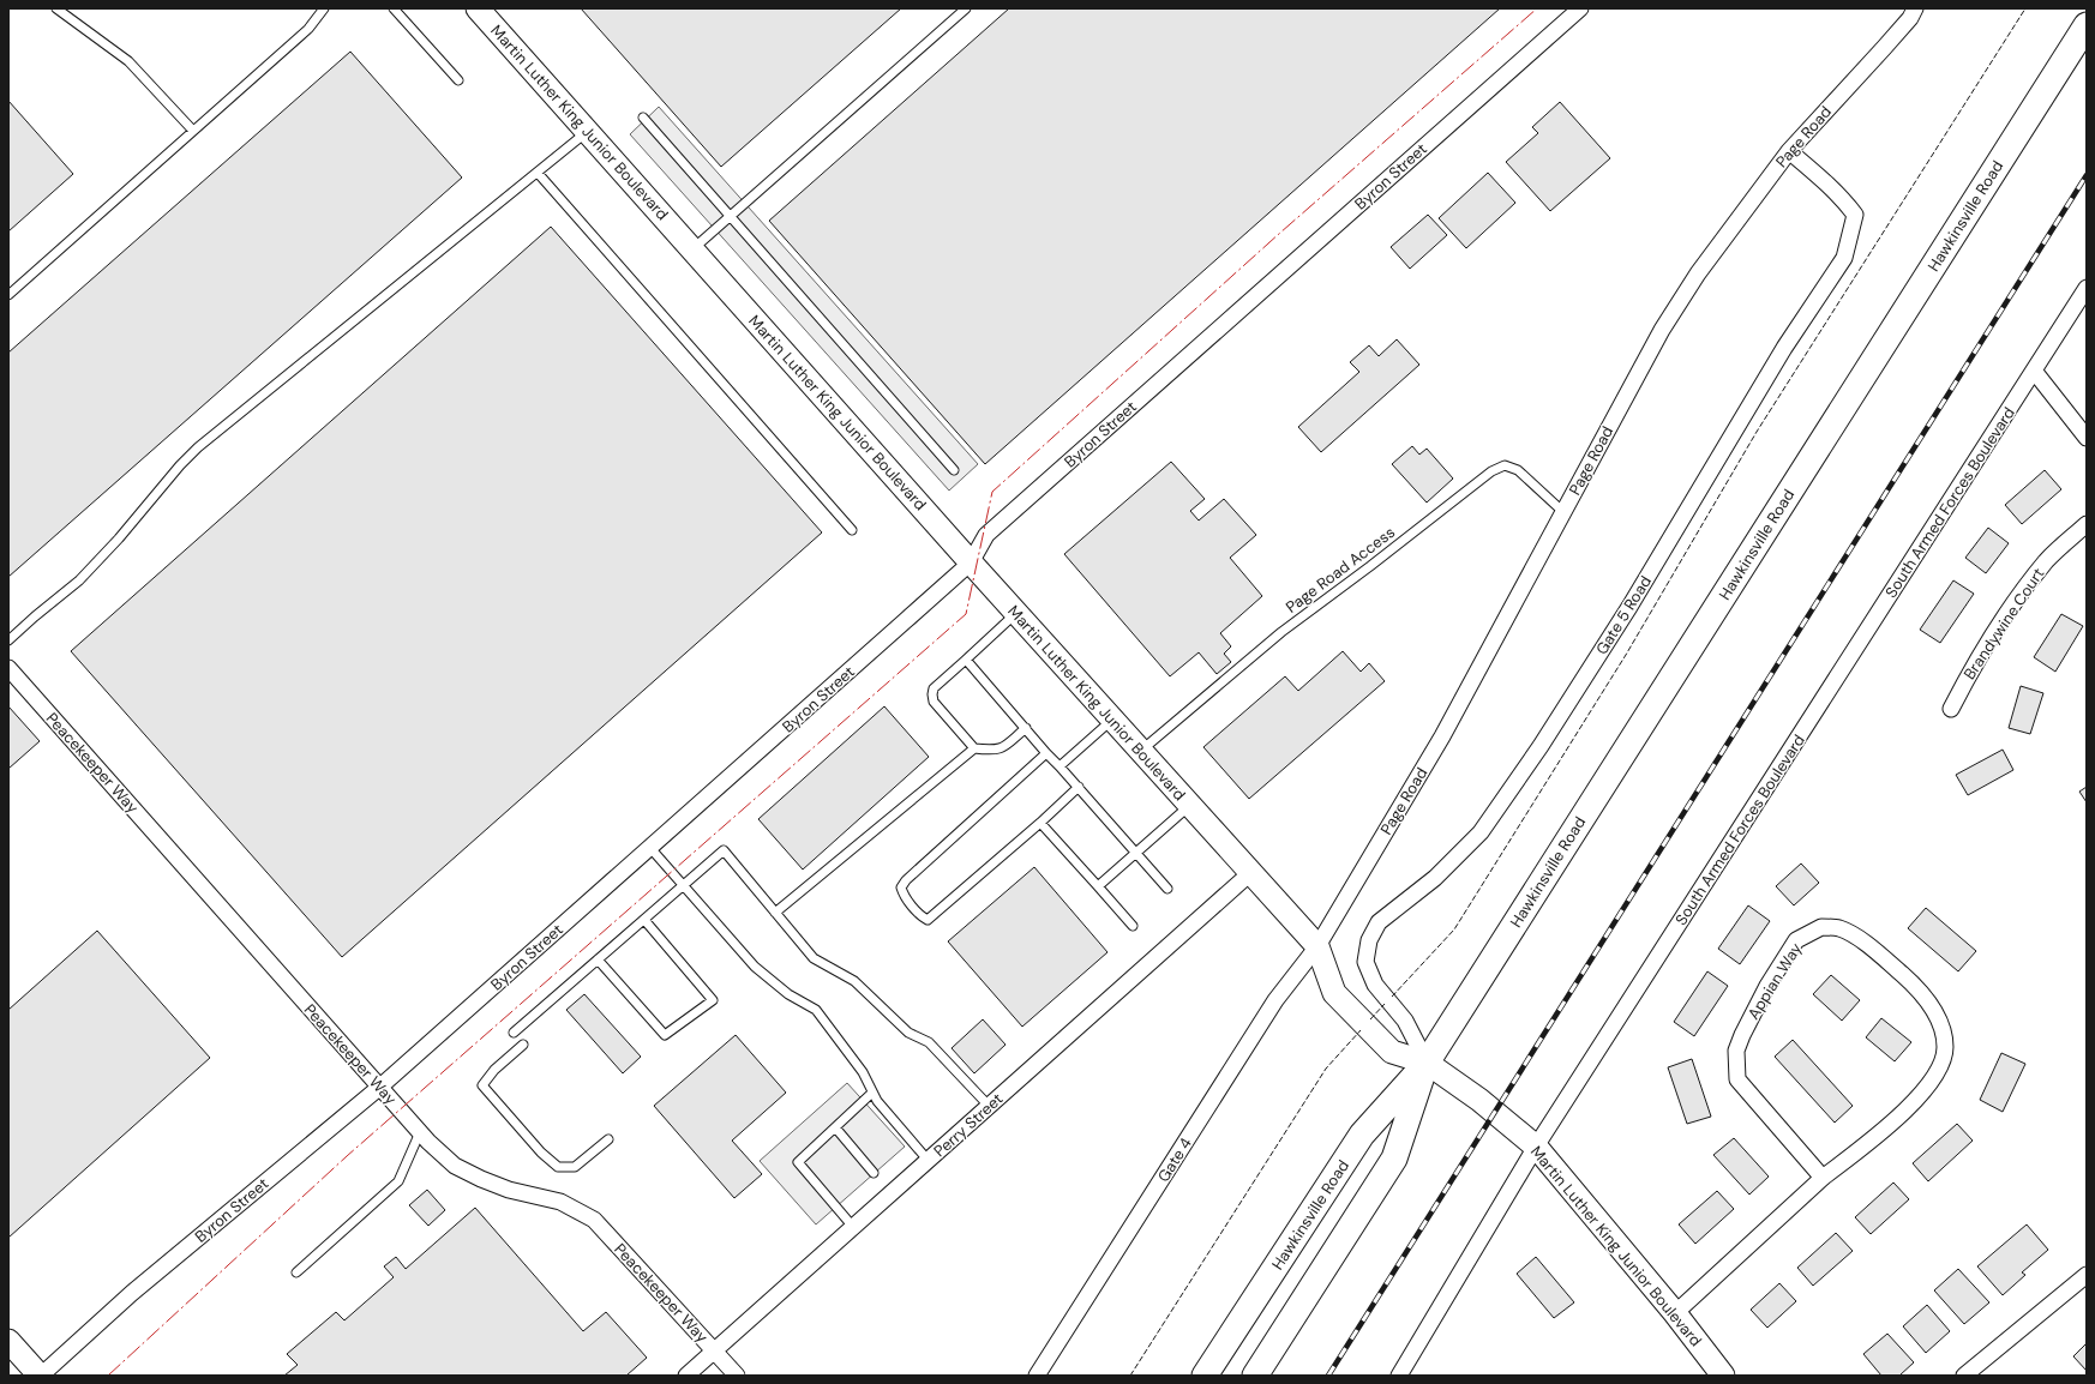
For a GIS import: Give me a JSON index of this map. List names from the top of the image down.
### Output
{
  "streets": {
    "main road": ["Hawkinsville Road"],
    "street": [
      "Martin Luther King Junior Boulevard",
      "Page Road",
      "Byron Street",
      "South Armed Forces Boulevard",
      "Gate 5 Road",
      "Brandywine Court",
      "Peacekeeper Way",
      "Appian Way",
      "Perry Street",
      "Gate 4"
    ],
    "lane": ["Page Road Access"]
  },
  "crossings": [
    ["Martin Luther King Junior Boulevard", "Page Road"],
    ["Martin Luther King Junior Boulevard", "Byron Street"],
    ["Martin Luther King Junior Boulevard", "Hawkinsville Road"],
    ["Martin Luther King Junior Boulevard", "South Armed Forces Boulevard"],
    ["Martin Luther King Junior Boulevard", "Page Road Access"],
    ["Martin Luther King Junior Boulevard", "Gate 5 Road"],
    ["Martin Luther King Junior Boulevard", "Appian Way"],
    ["Martin Luther King Junior Boulevard", "Perry Street"],
    ["Martin Luther King Junior Boulevard", "Gate 4"],
    ["Page Road", "Page Road Access"],
    ["Page Road", "Gate 5 Road"],
    ["Page Road", "Gate 4"],
    ["Byron Street", "Peacekeeper Way"],
    ["Hawkinsville Road", "Gate 5 Road"],
    ["Peacekeeper Way", "Perry Street"]
  ]
}
